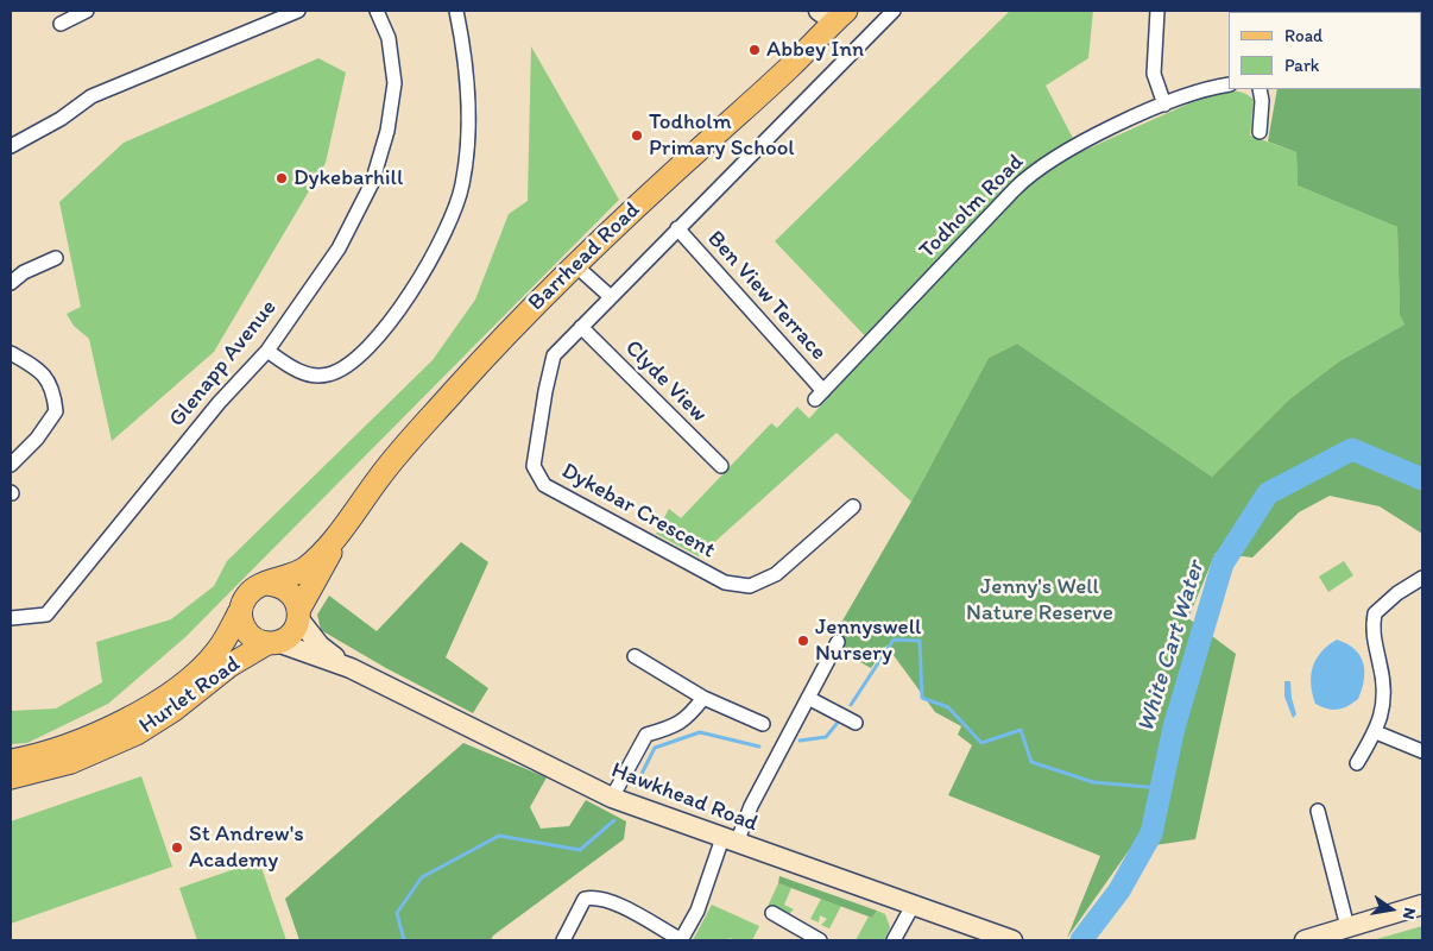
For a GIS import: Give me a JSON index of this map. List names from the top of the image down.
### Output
{
  "streets": {
    "main road": ["Barrhead Road", "Hurlet Road"],
    "street": [
      "Todholm Road",
      "Ben View Terrace",
      "Glenapp Avenue",
      "Clyde View",
      "Dykebar Crescent",
      "Hawkhead Road"
    ]
  },
  "crossings": [
    ["Todholm Road", "Ben View Terrace"],
    ["Barrhead Road", "Hurlet Road"],
    ["Barrhead Road", "Hawkhead Road"],
    ["Ben View Terrace", "Dykebar Crescent"],
    ["Clyde View", "Dykebar Crescent"],
    ["Hurlet Road", "Hawkhead Road"]
  ],
  "water": ["White Cart Water"],
  "parks": ["Jenny's Well Nature Reserve"],
  "places": [
    "Abbey Inn",
    "Todholm Primary School",
    "Dykebarhill",
    "Jennyswell Nursery",
    "St Andrew's Academy"
  ],
  "legend": ["Road", "Park"],
  "north": "right"
}
